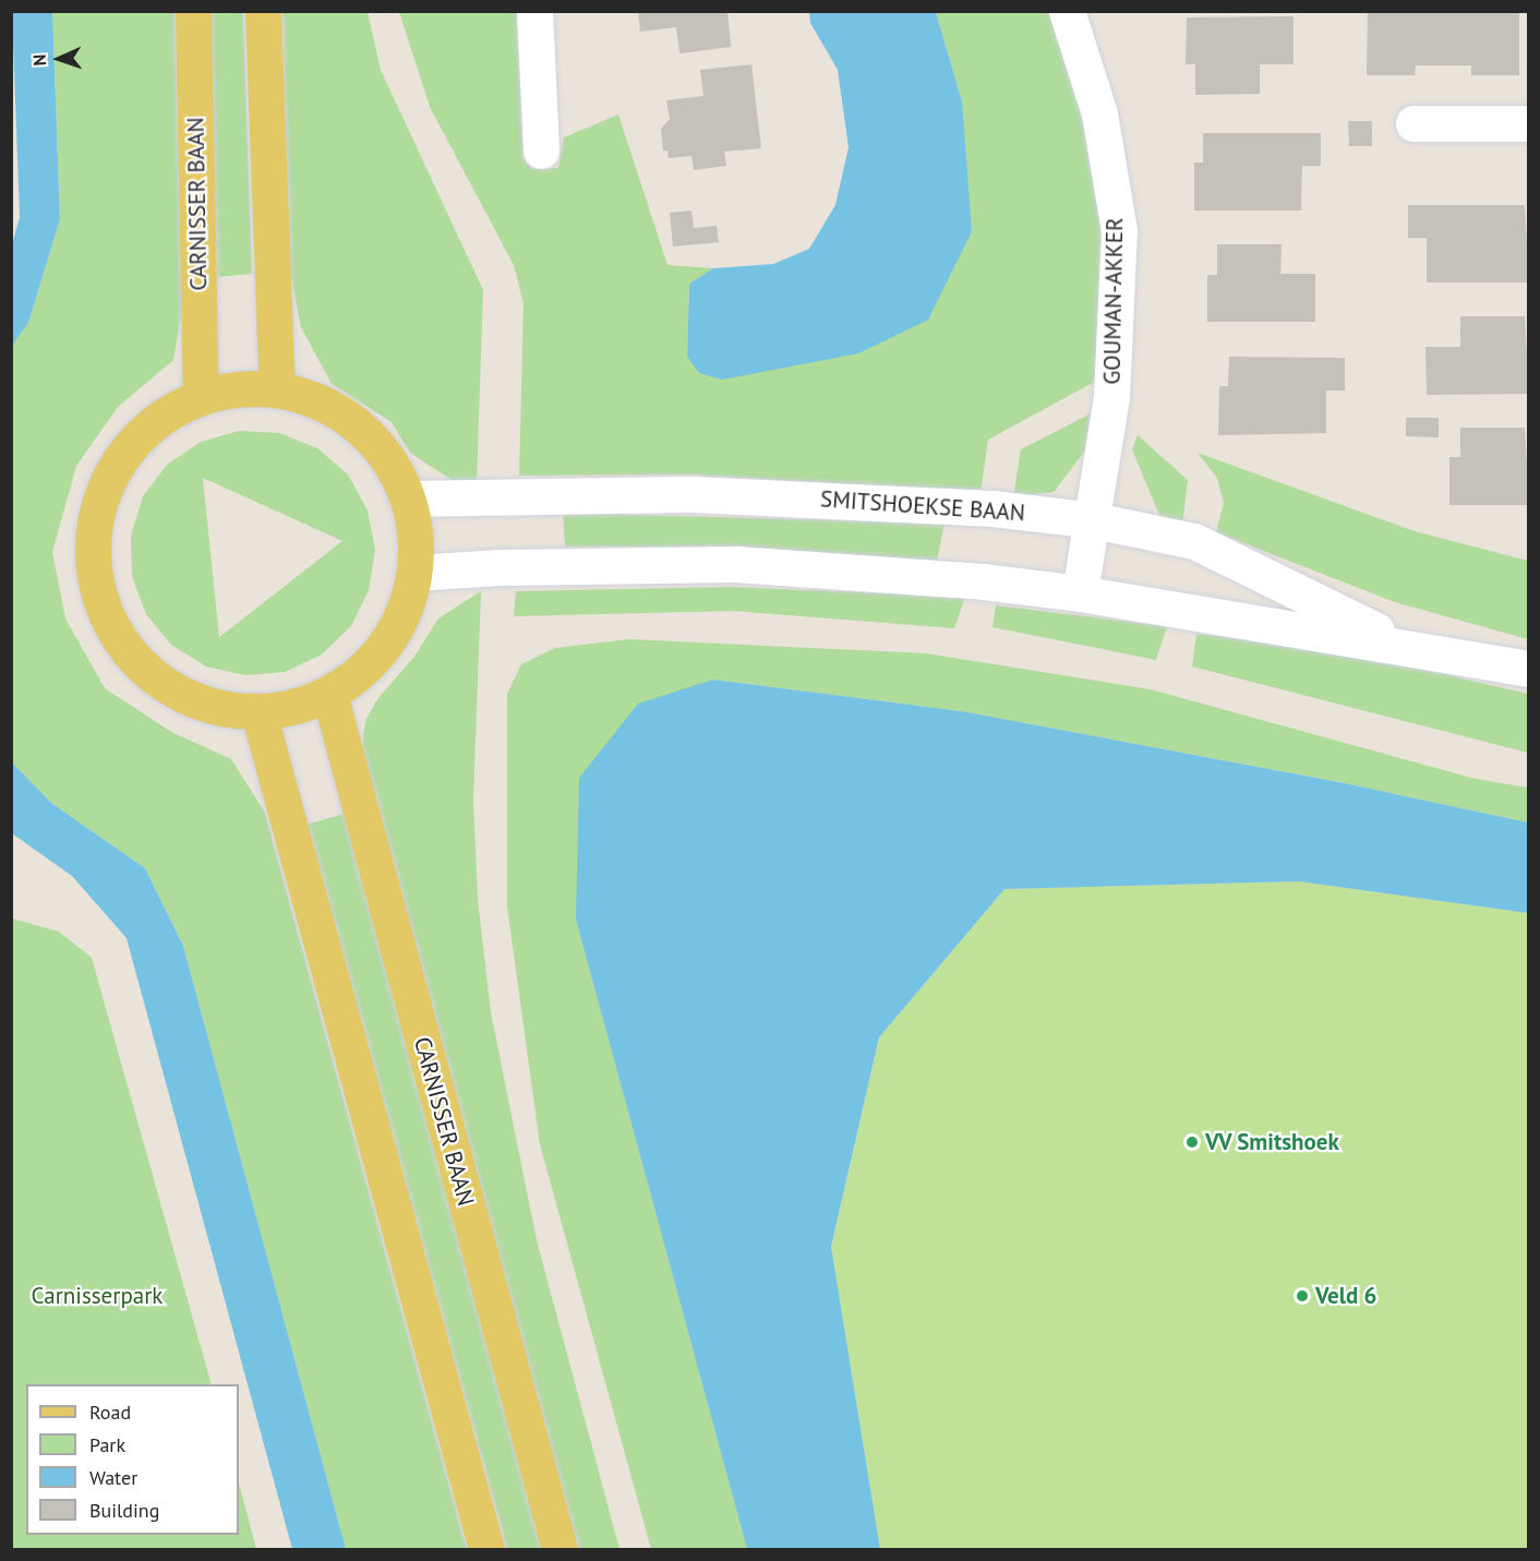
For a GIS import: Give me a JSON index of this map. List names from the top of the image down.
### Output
{
  "streets": {
    "main road": ["CARNISSER BAAN"],
    "street": ["GOUMAN-AKKER", "SMITSHOEKSE BAAN"]
  },
  "crossings": [
    ["GOUMAN-AKKER", "SMITSHOEKSE BAAN"]
  ],
  "parks": ["Carnisserpark"],
  "places": ["VV Smitshoek", "Veld 6"],
  "legend": [
    "Road",
    "Park",
    "Water",
    "Building"
  ],
  "north": "left"
}
